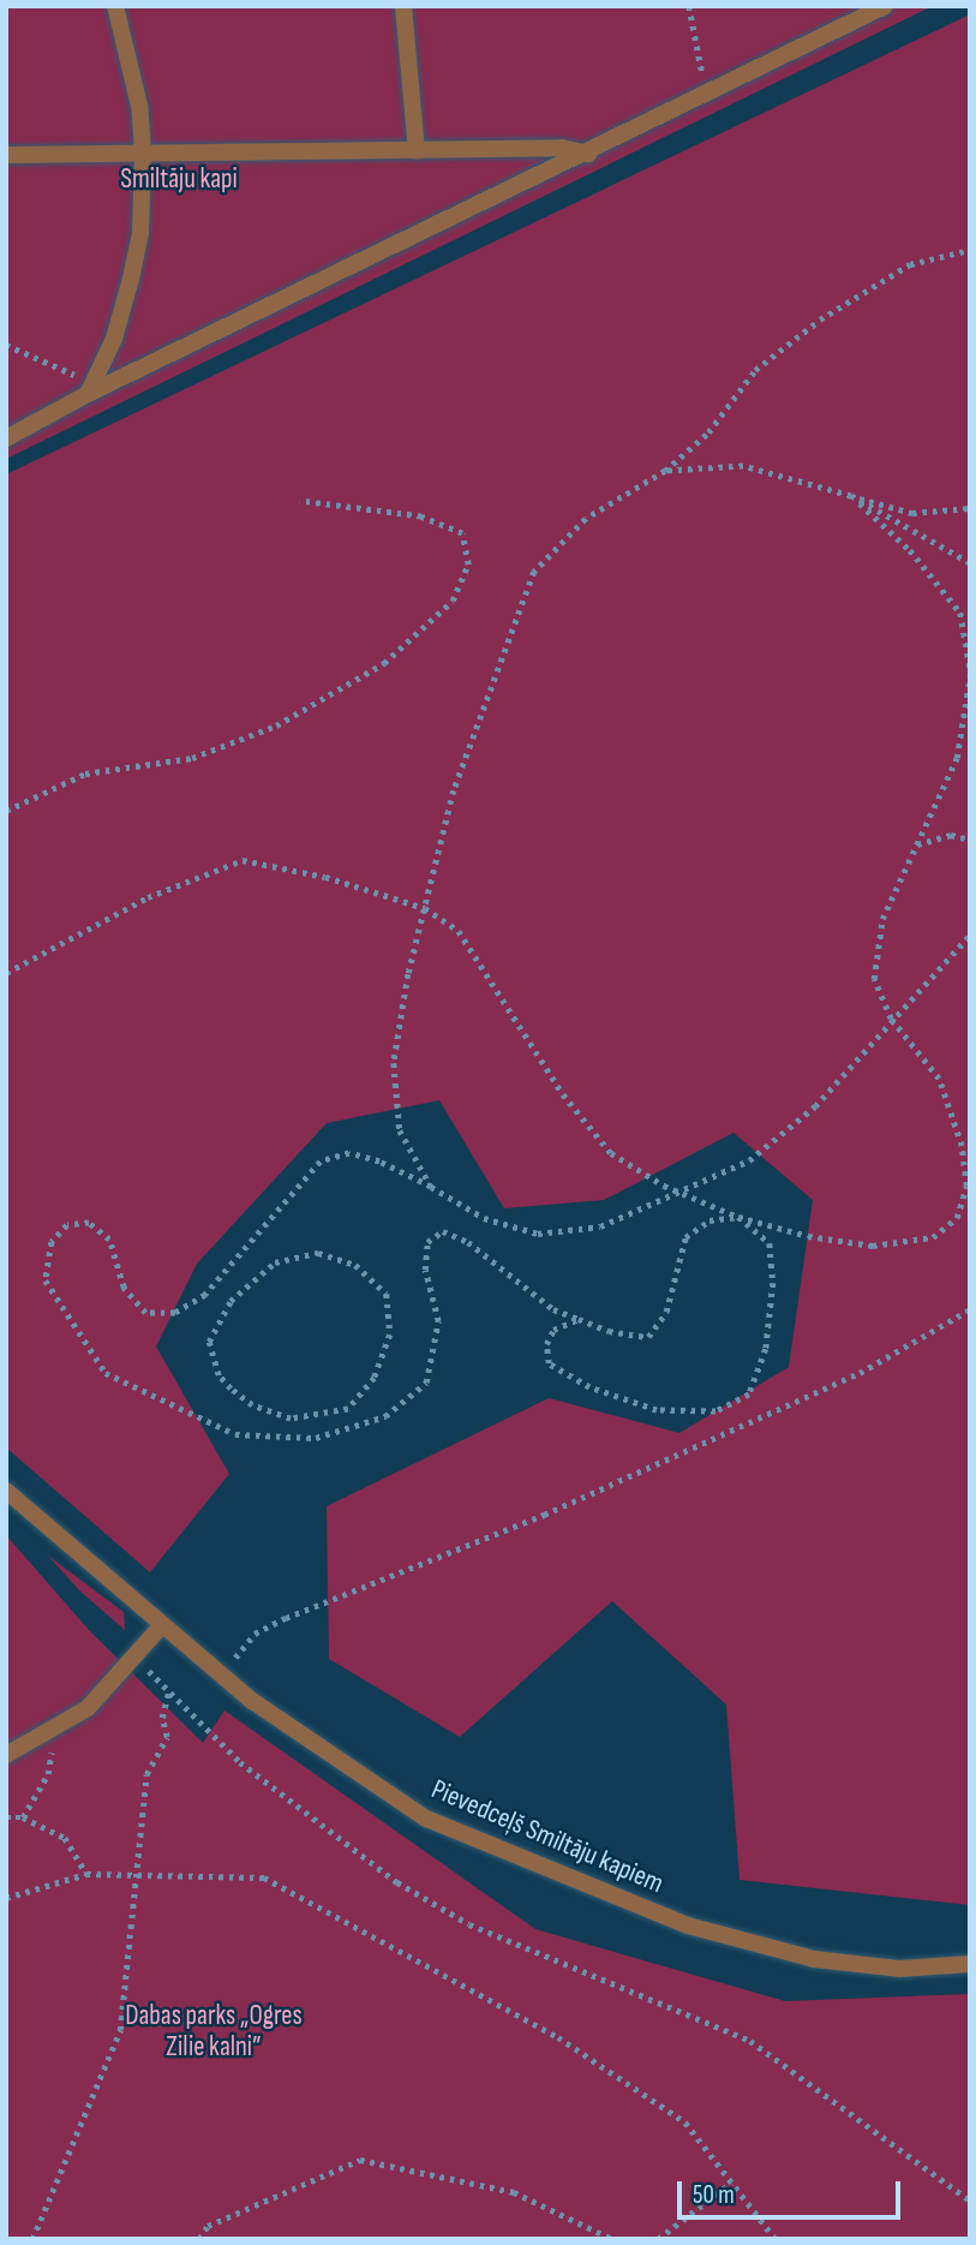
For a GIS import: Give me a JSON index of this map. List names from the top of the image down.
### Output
{
  "streets": {
    "street": ["Pievedceļš Smiltāju kapiem"]
  },
  "parks": ["Smiltāju kapi", "Dabas parks „Ogres Zilie kalni”"],
  "scale_bar": "50 m"
}
